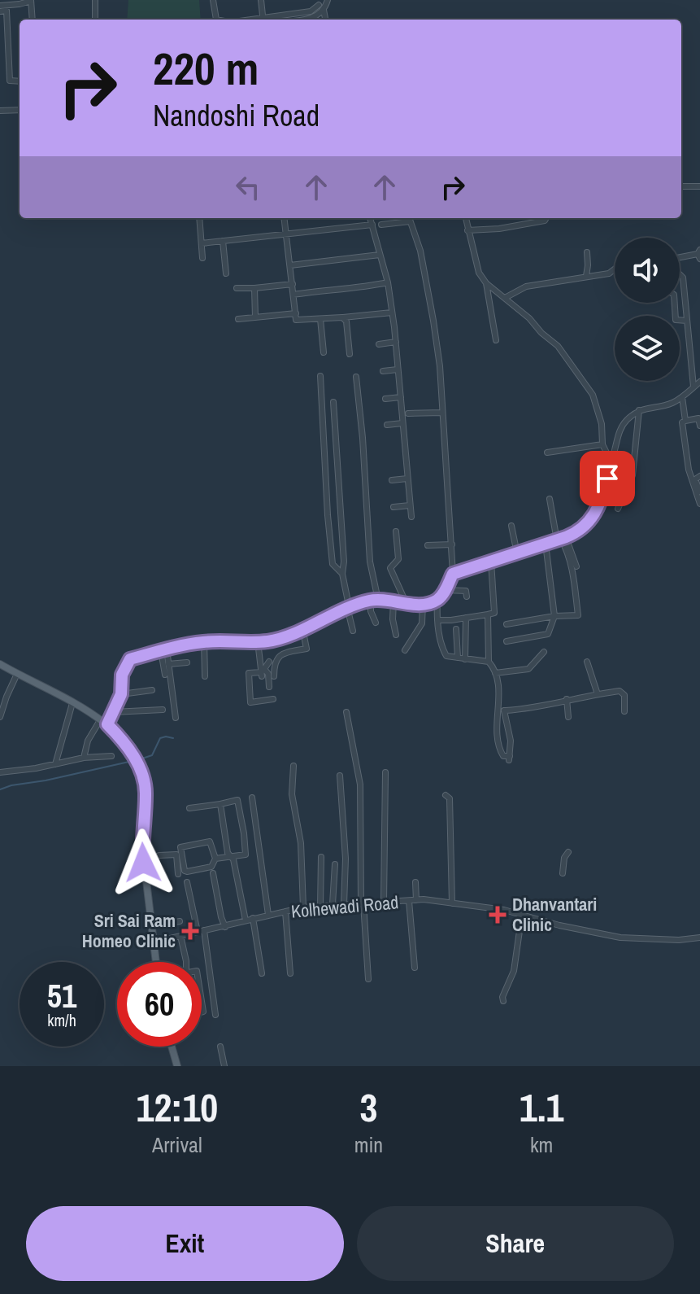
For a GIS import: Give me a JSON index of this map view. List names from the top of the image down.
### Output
{
  "streets": {
    "street": ["Kolhewadi Road"]
  },
  "places": {
    "health": ["Dhanvantari Clinic", "Sri Sai Ram Homeo Clinic"]
  },
  "page": {
    "turn": ["220 m", "Nandoshi Road"],
    "speed": "51 km/h",
    "limit": "60",
    "eta": [
      "12:10",
      "Arrival",
      "3",
      "min",
      "1.1",
      "km"
    ],
    "buttons": ["Exit", "Share"]
  }
}
